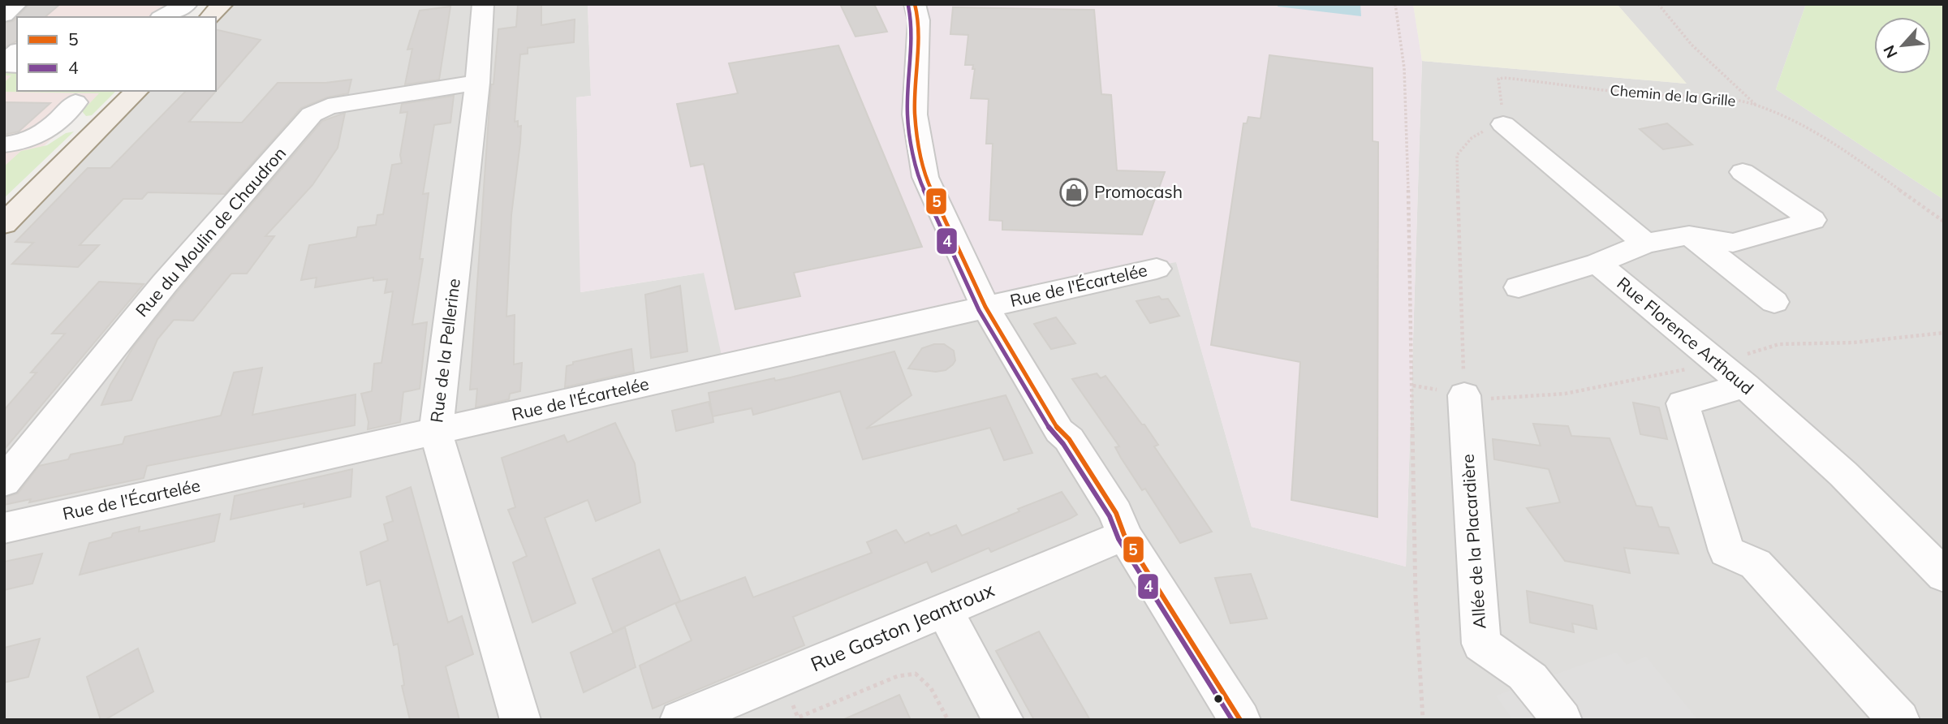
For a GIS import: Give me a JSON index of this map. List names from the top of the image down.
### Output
{
  "streets": {
    "street": [
      "Rue du Moulin de Chaudron",
      "Rue de l'Écartelée",
      "Rue Florence Arthaud",
      "Rue de la Pellerine",
      "Allée de la Placardière",
      "Rue Gaston Jeantroux"
    ],
    "path": ["Chemin de la Grille"]
  },
  "crossings": [
    ["Rue du Moulin de Chaudron", "Rue de la Pellerine"],
    ["Rue de l'Écartelée", "Rue de la Pellerine"]
  ],
  "places": {
    "shop": ["Promocash"]
  },
  "lines": ["transit line 5", "transit line 4"],
  "legend": ["5", "4"],
  "north": "bottom left"
}
